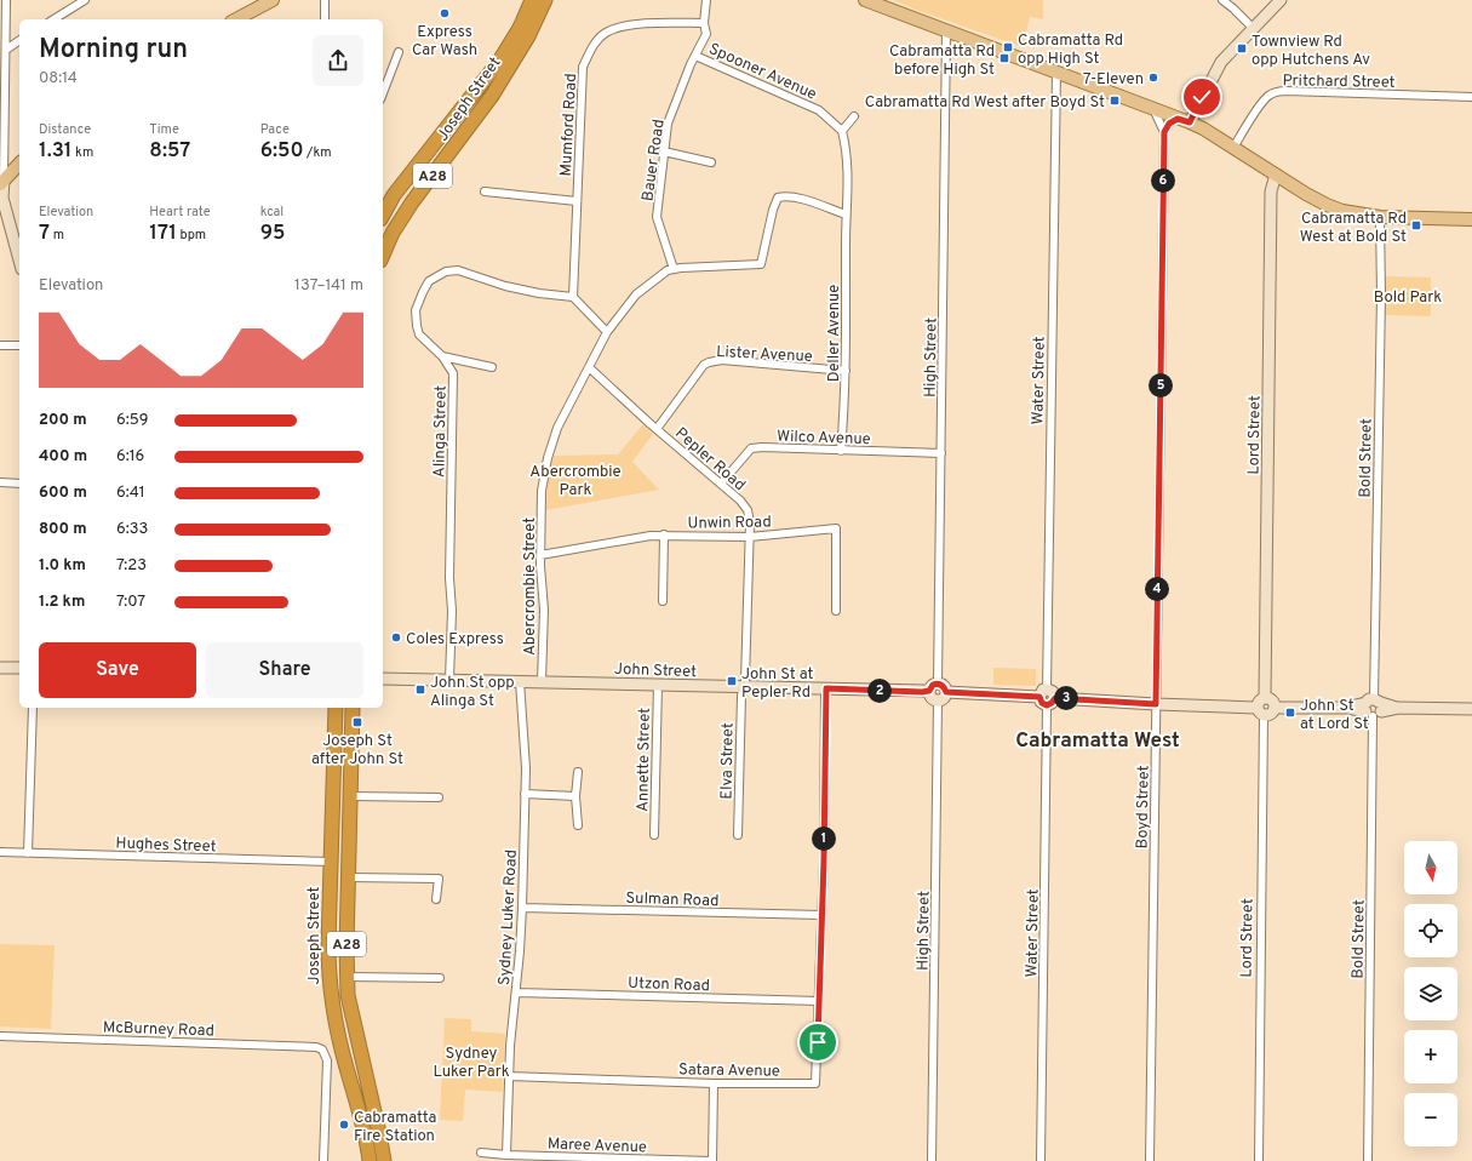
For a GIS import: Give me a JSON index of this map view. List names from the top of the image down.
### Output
{
  "streets": {
    "highway": ["Joseph Street", "A28"],
    "street": [
      "Spooner Avenue",
      "Pritchard Street",
      "Mumford Road",
      "Bauer Road",
      "Deller Avenue",
      "Lister Avenue",
      "High Street",
      "Water Street",
      "Alinga Street",
      "Lord Street",
      "Wilco Avenue",
      "Pepler Road",
      "Bold Street",
      "Unwin Road",
      "Abercrombie Street",
      "John Street",
      "Annette Street",
      "Elva Street",
      "Boyd Street",
      "Hughes Street",
      "Sulman Road",
      "Sydney Luker Road",
      "Utzon Road",
      "McBurney Road",
      "Satara Avenue",
      "Maree Avenue"
    ]
  },
  "crossings": [
    ["Spooner Avenue", "Bauer Road"],
    ["Joseph Street", "Hughes Street"],
    ["Mumford Road", "Bauer Road"],
    ["Mumford Road", "Alinga Street"],
    ["Bauer Road", "Abercrombie Street"],
    ["Deller Avenue", "Lister Avenue"],
    ["Deller Avenue", "Wilco Avenue"],
    ["Deller Avenue", "Abercrombie Street"],
    ["Lister Avenue", "Pepler Road"],
    ["High Street", "Wilco Avenue"],
    ["High Street", "John Street"],
    ["Alinga Street", "John Street"],
    ["Wilco Avenue", "Pepler Road"],
    ["Pepler Road", "Unwin Road"],
    ["Pepler Road", "Abercrombie Street"],
    ["Pepler Road", "John Street"],
    ["Pepler Road", "Elva Street"],
    ["Unwin Road", "Abercrombie Street"],
    ["Abercrombie Street", "John Street"],
    ["John Street", "Annette Street"],
    ["John Street", "Elva Street"],
    ["John Street", "Sydney Luker Road"],
    ["John Street", "Satara Avenue"],
    ["Sulman Road", "Sydney Luker Road"],
    ["Sulman Road", "Satara Avenue"],
    ["Sydney Luker Road", "Utzon Road"],
    ["Sydney Luker Road", "Satara Avenue"],
    ["Sydney Luker Road", "Maree Avenue"],
    ["Utzon Road", "Satara Avenue"]
  ],
  "districts": ["Cabramatta West"],
  "parks": ["Bold Park", "Abercrombie Park", "Sydney Luker Park"],
  "places": {
    "other": [
      "Express Car Wash",
      "7-Eleven",
      "Coles Express",
      "Cabramatta Fire Station"
    ],
    "transit": [
      "Cabramatta Rd opp High St",
      "Townview Rd opp Hutchens Av",
      "Cabramatta Rd before High St",
      "Cabramatta Rd West after Boyd St",
      "Cabramatta Rd West at Bold St",
      "John St at Pepler Rd",
      "John St opp Alinga St",
      "John St at Lord St",
      "Joseph St after John St"
    ]
  },
  "north": "bottom",
  "page": {
    "heading": ["Morning run", "08:14"],
    "stats": [
      ["Distance", "1.31 km"],
      ["Time", "8:57"],
      ["Pace", "6:50 /km"],
      ["Elevation", "7 m"],
      ["Heart rate", "171 bpm"],
      ["kcal", "95"]
    ],
    "pins": [
      "6",
      "5",
      "4",
      "2",
      "3",
      "1"
    ],
    "chart": ["Elevation", "137–141 m"],
    "list": [
      {
        "name": "200 m",
        "note": "6:59"
      },
      {
        "name": "400 m",
        "note": "6:16"
      },
      {
        "name": "600 m",
        "note": "6:41"
      },
      {
        "name": "800 m",
        "note": "6:33"
      },
      {
        "name": "1.0 km",
        "note": "7:23"
      },
      {
        "name": "1.2 km",
        "note": "7:07"
      }
    ],
    "buttons": ["Save", "Share"],
    "map_buttons": ["+", "−"]
  }
}
